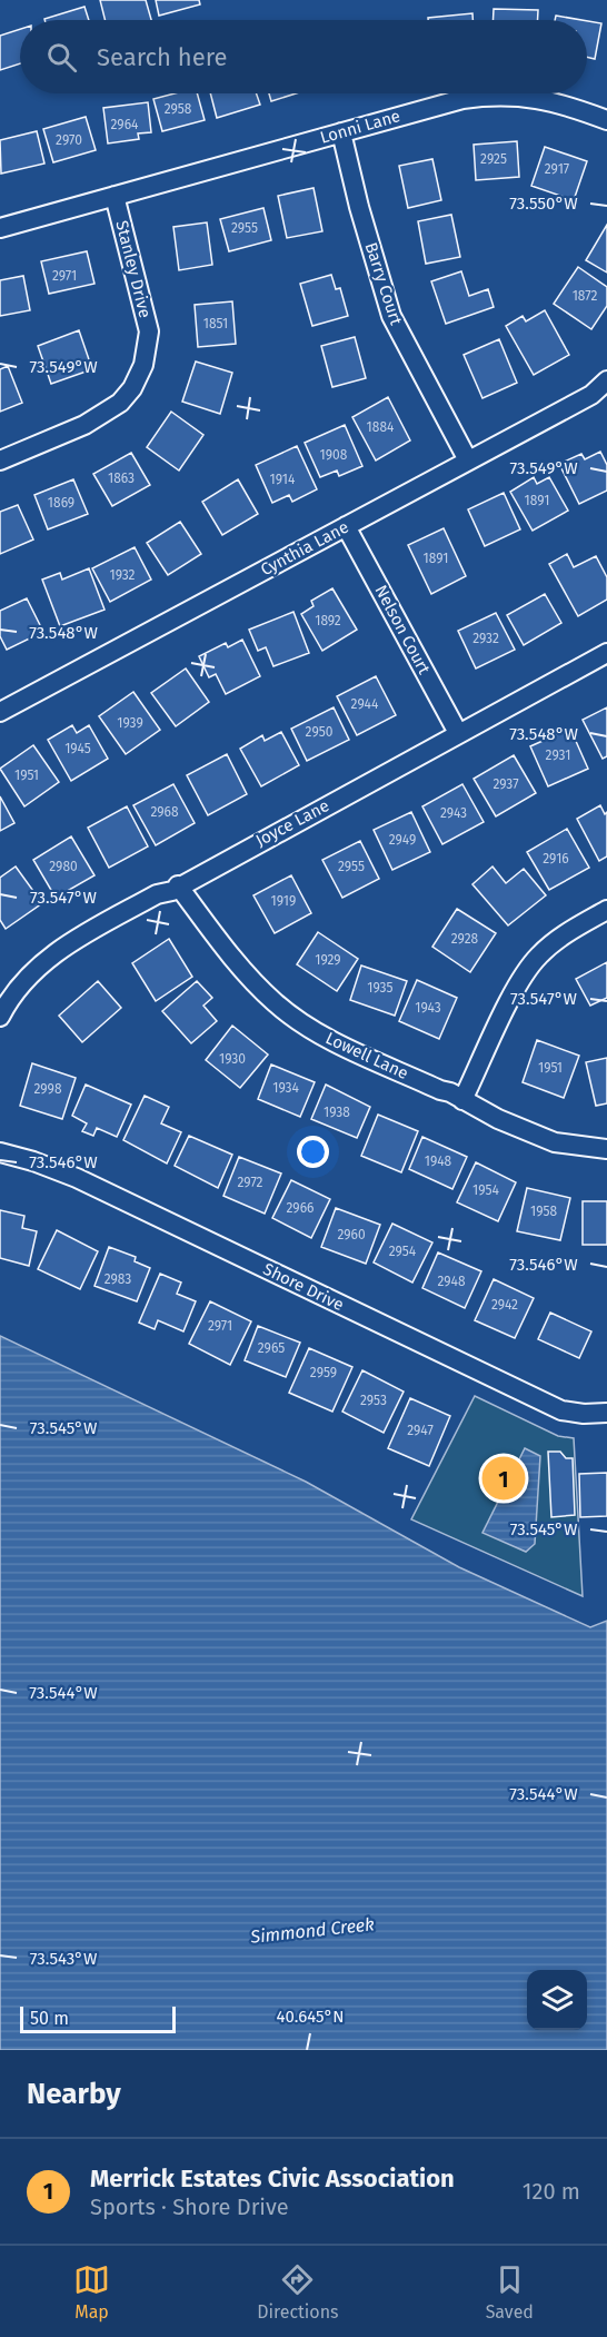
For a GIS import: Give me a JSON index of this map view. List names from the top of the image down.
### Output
{
  "streets": {
    "street": [
      "Lonni Lane",
      "Stanley Drive",
      "Barry Court",
      "Cynthia Lane",
      "Nelson Court",
      "Joyce Lane",
      "Lowell Lane",
      "Shore Drive"
    ]
  },
  "crossings": [
    ["Lonni Lane", "Stanley Drive"],
    ["Lonni Lane", "Barry Court"],
    ["Barry Court", "Cynthia Lane"],
    ["Cynthia Lane", "Nelson Court"],
    ["Nelson Court", "Joyce Lane"],
    ["Joyce Lane", "Lowell Lane"]
  ],
  "water": ["Simmond Creek"],
  "house_numbers": [
    "2958",
    "2964",
    "2970",
    "2925",
    "2917",
    "2955",
    "2971",
    "1872",
    "1851",
    "1884",
    "1908",
    "1863",
    "1914",
    "1891",
    "1869",
    "1891",
    "1932",
    "1892",
    "2932",
    "2944",
    "1939",
    "2950",
    "1945",
    "2931",
    "1951",
    "2937",
    "2968",
    "2943",
    "2949",
    "2916",
    "2980",
    "2955",
    "1919",
    "2928",
    "1929",
    "1935",
    "1943",
    "1930",
    "1951",
    "1934",
    "2998",
    "1938",
    "1948",
    "2972",
    "1954",
    "2966",
    "1958",
    "2960",
    "2954",
    "2983",
    "2948",
    "2942",
    "2971",
    "2965",
    "2959",
    "2953",
    "2947"
  ],
  "scale_bar": "50 m",
  "page": {
    "search": "Search here",
    "pins": "1",
    "scale": "50 m",
    "heading": "Nearby",
    "list": [
      {
        "mark": "1",
        "name": "Merrick Estates Civic Association",
        "note": "Sports · Shore Drive",
        "value": "120 m"
      }
    ],
    "nav": ["Map", "Directions", "Saved"]
  },
  "coordinates": [
    "73.550°W",
    "73.549°W",
    "73.548°W",
    "73.547°W",
    "73.546°W",
    "73.545°W",
    "73.544°W",
    "73.543°W",
    "40.645°N"
  ]
}
